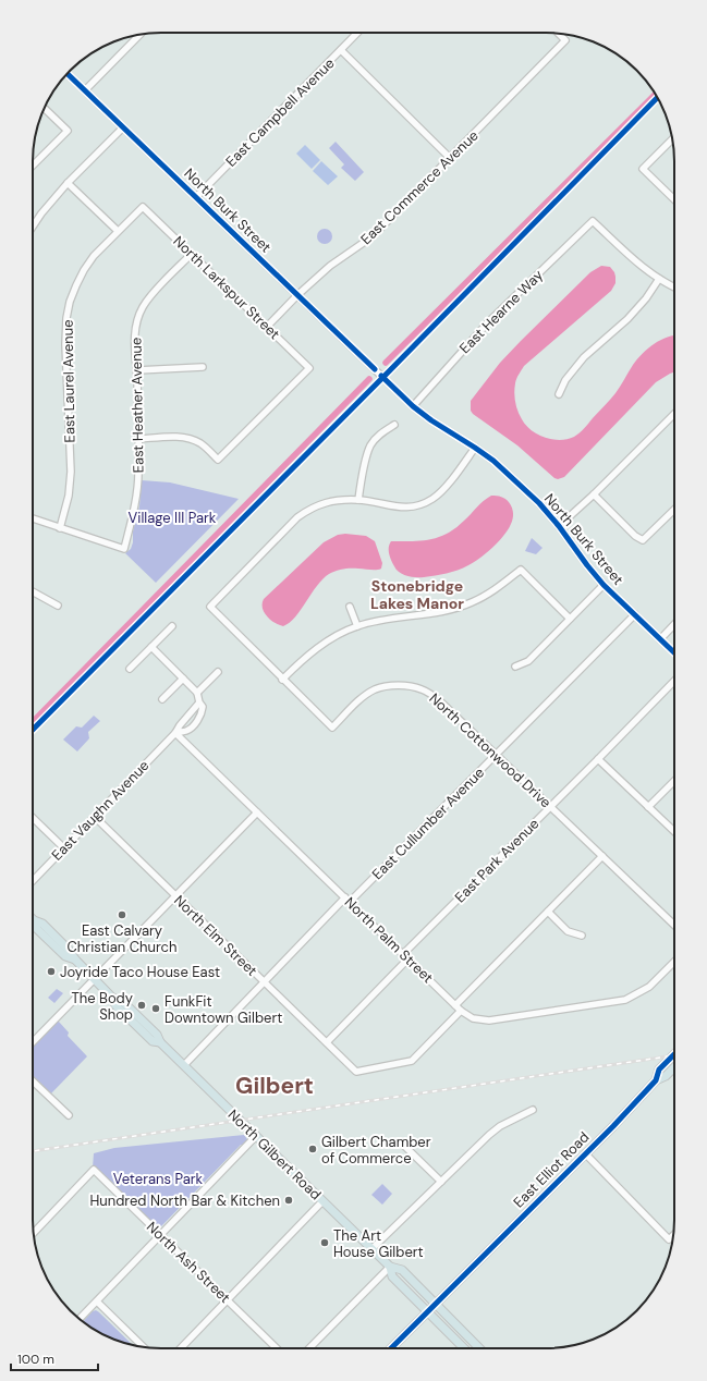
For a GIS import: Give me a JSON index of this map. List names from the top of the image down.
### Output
{
  "streets": {
    "main road": ["North Gilbert Road", "East Elliot Road"],
    "street": [
      "East Campbell Avenue",
      "East Commerce Avenue",
      "North Burk Street",
      "North Larkspur Street",
      "East Hearne Way",
      "East Laurel Avenue",
      "East Heather Avenue",
      "North Cottonwood Drive",
      "East Vaughn Avenue",
      "East Cullumber Avenue",
      "East Park Avenue",
      "North Elm Street",
      "North Palm Street",
      "North Ash Street"
    ]
  },
  "crossings": [
    ["East Campbell Avenue", "North Burk Street"],
    ["East Commerce Avenue", "North Burk Street"],
    ["East Commerce Avenue", "North Larkspur Street"],
    ["North Burk Street", "East Hearne Way"],
    ["North Burk Street", "East Cullumber Avenue"],
    ["North Larkspur Street", "East Laurel Avenue"],
    ["North Larkspur Street", "East Heather Avenue"],
    ["East Laurel Avenue", "East Heather Avenue"],
    ["North Cottonwood Drive", "East Cullumber Avenue"],
    ["North Cottonwood Drive", "East Park Avenue"],
    ["East Vaughn Avenue", "North Elm Street"],
    ["East Vaughn Avenue", "North Palm Street"],
    ["East Cullumber Avenue", "North Elm Street"],
    ["East Cullumber Avenue", "North Palm Street"],
    ["East Cullumber Avenue", "North Gilbert Road"],
    ["East Park Avenue", "North Elm Street"],
    ["East Park Avenue", "North Palm Street"],
    ["North Elm Street", "North Palm Street"],
    ["North Gilbert Road", "East Elliot Road"]
  ],
  "districts": ["Stonebridge Lakes Manor", "Gilbert"],
  "parks": ["Village III Park", "Veterans Park"],
  "places": [
    "East Calvary Christian Church",
    "Joyride Taco House East",
    "The Body Shop",
    "FunkFit Downtown Gilbert",
    "Gilbert Chamber of Commerce",
    "Hundred North Bar & Kitchen",
    "The Art House Gilbert"
  ],
  "scale_bar": "100 m"
}
